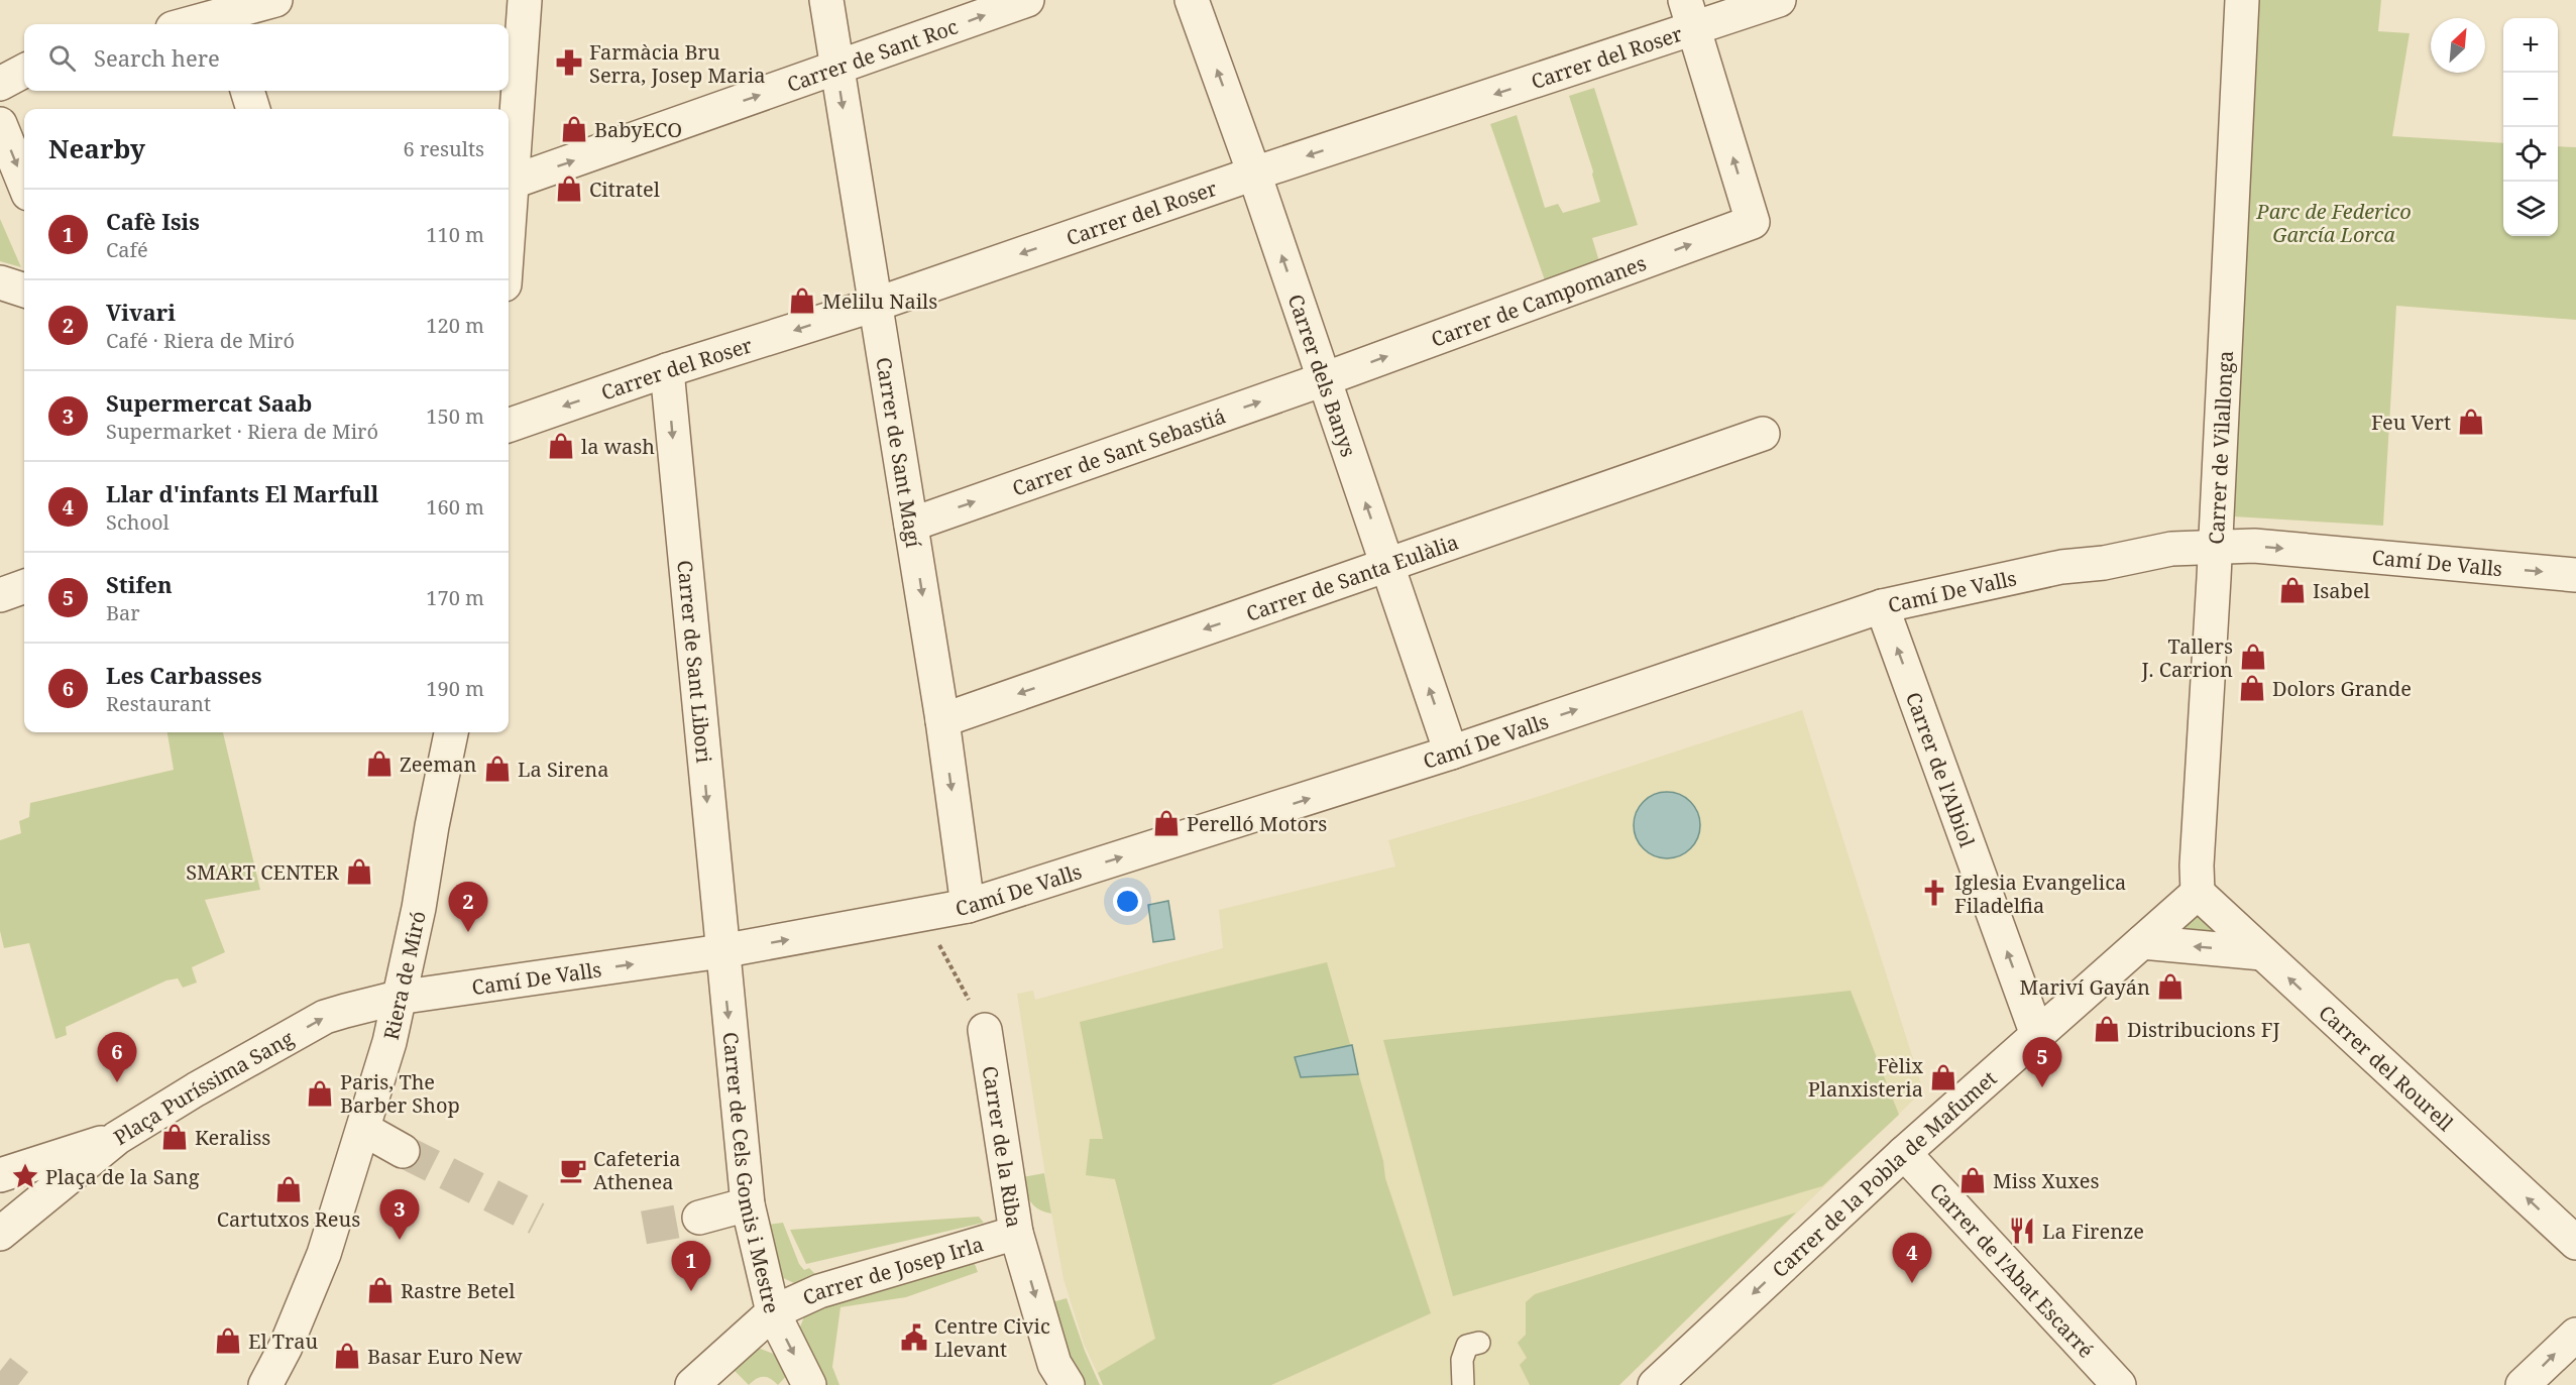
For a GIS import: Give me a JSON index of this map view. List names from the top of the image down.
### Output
{
  "streets": {
    "street": [
      "Carrer de Sant Roc",
      "Carrer del Roser",
      "Carrer de Campomanes",
      "Carrer dels Banys",
      "Carrer de Vilallonga",
      "Carrer de Sant Sebastiá",
      "Carrer de Sant Magí",
      "Camí De Valls",
      "Carrer de Santa Eulàlia",
      "Carrer de Sant Libori",
      "Carrer de l'Albiol",
      "Riera de Miró",
      "Carrer del Rourell",
      "Plaça Puríssima Sang",
      "Carrer de la Riba",
      "Carrer de Cels Gomis i Mestre",
      "Carrer de la Pobla de Mafumet",
      "Carrer de l'Abat Escarré",
      "Carrer de Josep Irla"
    ]
  },
  "crossings": [
    ["Carrer de Sant Roc", "Carrer de Sant Magí"],
    ["Carrer del Roser", "Carrer de Campomanes"],
    ["Carrer del Roser", "Carrer dels Banys"],
    ["Carrer del Roser", "Carrer de Sant Magí"],
    ["Carrer del Roser", "Carrer de Sant Libori"],
    ["Carrer de Campomanes", "Carrer dels Banys"],
    ["Carrer de Campomanes", "Carrer de Sant Sebastiá"],
    ["Carrer dels Banys", "Carrer de Sant Sebastiá"],
    ["Carrer dels Banys", "Camí De Valls"],
    ["Carrer dels Banys", "Carrer de Santa Eulàlia"],
    ["Carrer de Vilallonga", "Camí De Valls"],
    ["Carrer de Vilallonga", "Carrer del Rourell"],
    ["Carrer de Vilallonga", "Carrer de la Pobla de Mafumet"],
    ["Carrer de Sant Sebastiá", "Carrer de Sant Magí"],
    ["Carrer de Sant Magí", "Camí De Valls"],
    ["Carrer de Sant Magí", "Carrer de Santa Eulàlia"],
    ["Camí De Valls", "Carrer de Sant Libori"],
    ["Camí De Valls", "Carrer de l'Albiol"],
    ["Camí De Valls", "Riera de Miró"],
    ["Camí De Valls", "Plaça Puríssima Sang"],
    ["Camí De Valls", "Carrer de Cels Gomis i Mestre"],
    ["Carrer de Sant Libori", "Carrer de Cels Gomis i Mestre"],
    ["Carrer de l'Albiol", "Carrer de la Pobla de Mafumet"],
    ["Riera de Miró", "Plaça Puríssima Sang"],
    ["Carrer del Rourell", "Carrer de la Pobla de Mafumet"],
    ["Carrer de la Riba", "Carrer de Josep Irla"],
    ["Carrer de Cels Gomis i Mestre", "Carrer de Josep Irla"],
    ["Carrer de la Pobla de Mafumet", "Carrer de l'Abat Escarré"]
  ],
  "one_way": [
    "Carrer de Sant Roc",
    "Carrer del Roser",
    "Carrer dels Banys",
    "Carrer de Sant Sebastiá",
    "Carrer de Sant Magí",
    "Camí De Valls",
    "Carrer de Santa Eulàlia",
    "Carrer de Sant Libori",
    "Carrer de l'Albiol",
    "Carrer del Rourell",
    "Plaça Puríssima Sang",
    "Carrer de la Riba",
    "Carrer de Cels Gomis i Mestre",
    "Carrer de la Pobla de Mafumet"
  ],
  "parks": ["Parc de Federico García Lorca"],
  "places": {
    "pharmacy": ["Farmàcia Bru Serra, Josep Maria"],
    "shop": [
      "BabyECO",
      "Citratel",
      "Melilu Nails",
      "Feu Vert",
      "la wash",
      "Isabel",
      "Tallers J. Carrion",
      "Dolors Grande",
      "Zeeman",
      "La Sirena",
      "Perelló Motors",
      "SMART CENTER",
      "Mariví Gayán",
      "Distribucions FJ",
      "Fèlix Planxisteria",
      "Paris, The Barber Shop",
      "Keraliss",
      "Miss Xuxes",
      "Cartutxos Reus",
      "Rastre Betel",
      "El Trau",
      "Basar Euro New"
    ],
    "church": ["Iglesia Evangelica Filadelfia"],
    "cafe": ["Cafeteria Athenea"],
    "place": ["Plaça de la Sang"],
    "restaurant": ["La Firenze"],
    "public building": ["Centre Civic Llevant"]
  },
  "north": "top right",
  "page": {
    "map_buttons": ["+", "−"],
    "search": "Search here",
    "heading": ["Nearby", "6 results"],
    "list": [
      {
        "mark": "1",
        "name": "Cafè Isis",
        "note": "Café",
        "value": "110 m"
      },
      {
        "mark": "2",
        "name": "Vivari",
        "note": "Café · Riera de Miró",
        "value": "120 m"
      },
      {
        "mark": "3",
        "name": "Supermercat Saab",
        "note": "Supermarket · Riera de Miró",
        "value": "150 m"
      },
      {
        "mark": "4",
        "name": "Llar d'infants El Marfull",
        "note": "School",
        "value": "160 m"
      },
      {
        "mark": "5",
        "name": "Stifen",
        "note": "Bar",
        "value": "170 m"
      },
      {
        "mark": "6",
        "name": "Les Carbasses",
        "note": "Restaurant",
        "value": "190 m"
      }
    ],
    "pins": [
      "2",
      "6",
      "5",
      "3",
      "4",
      "1"
    ]
  }
}
